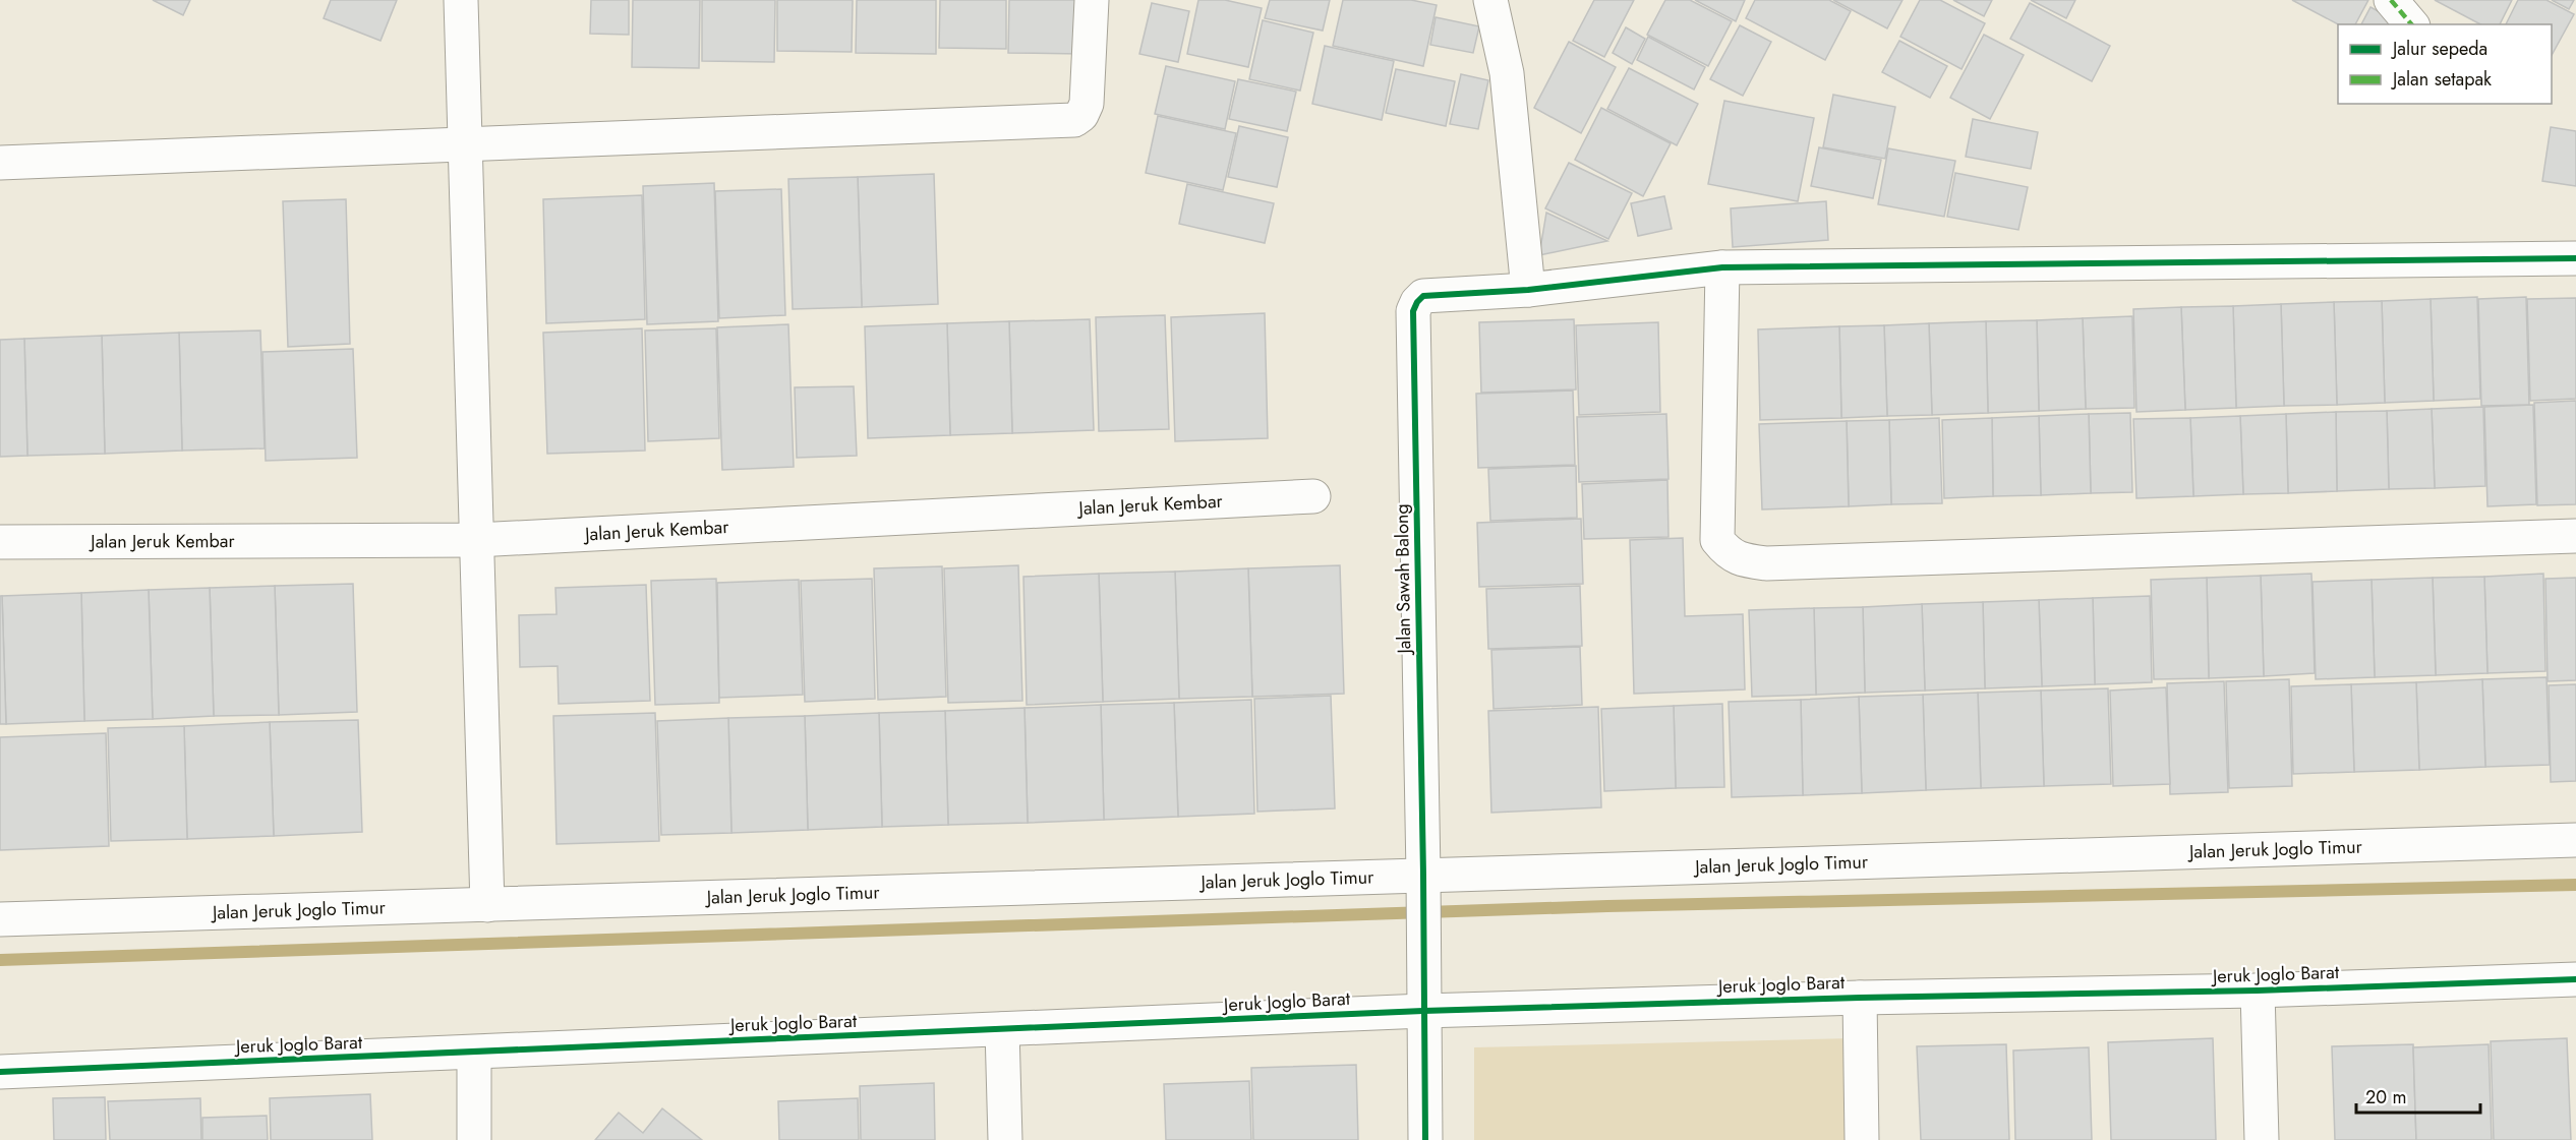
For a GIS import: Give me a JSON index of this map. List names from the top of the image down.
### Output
{
  "streets": {
    "street": [
      "Jalan Jeruk Kembar",
      "Jalan Sawah Balong",
      "Jalan Jeruk Joglo Timur",
      "Jeruk Joglo Barat"
    ]
  },
  "crossings": [
    ["Jalan Sawah Balong", "Jalan Jeruk Joglo Timur"],
    ["Jalan Sawah Balong", "Jeruk Joglo Barat"]
  ],
  "legend": ["Jalur sepeda", "Jalan setapak"],
  "scale_bar": "20 m"
}
